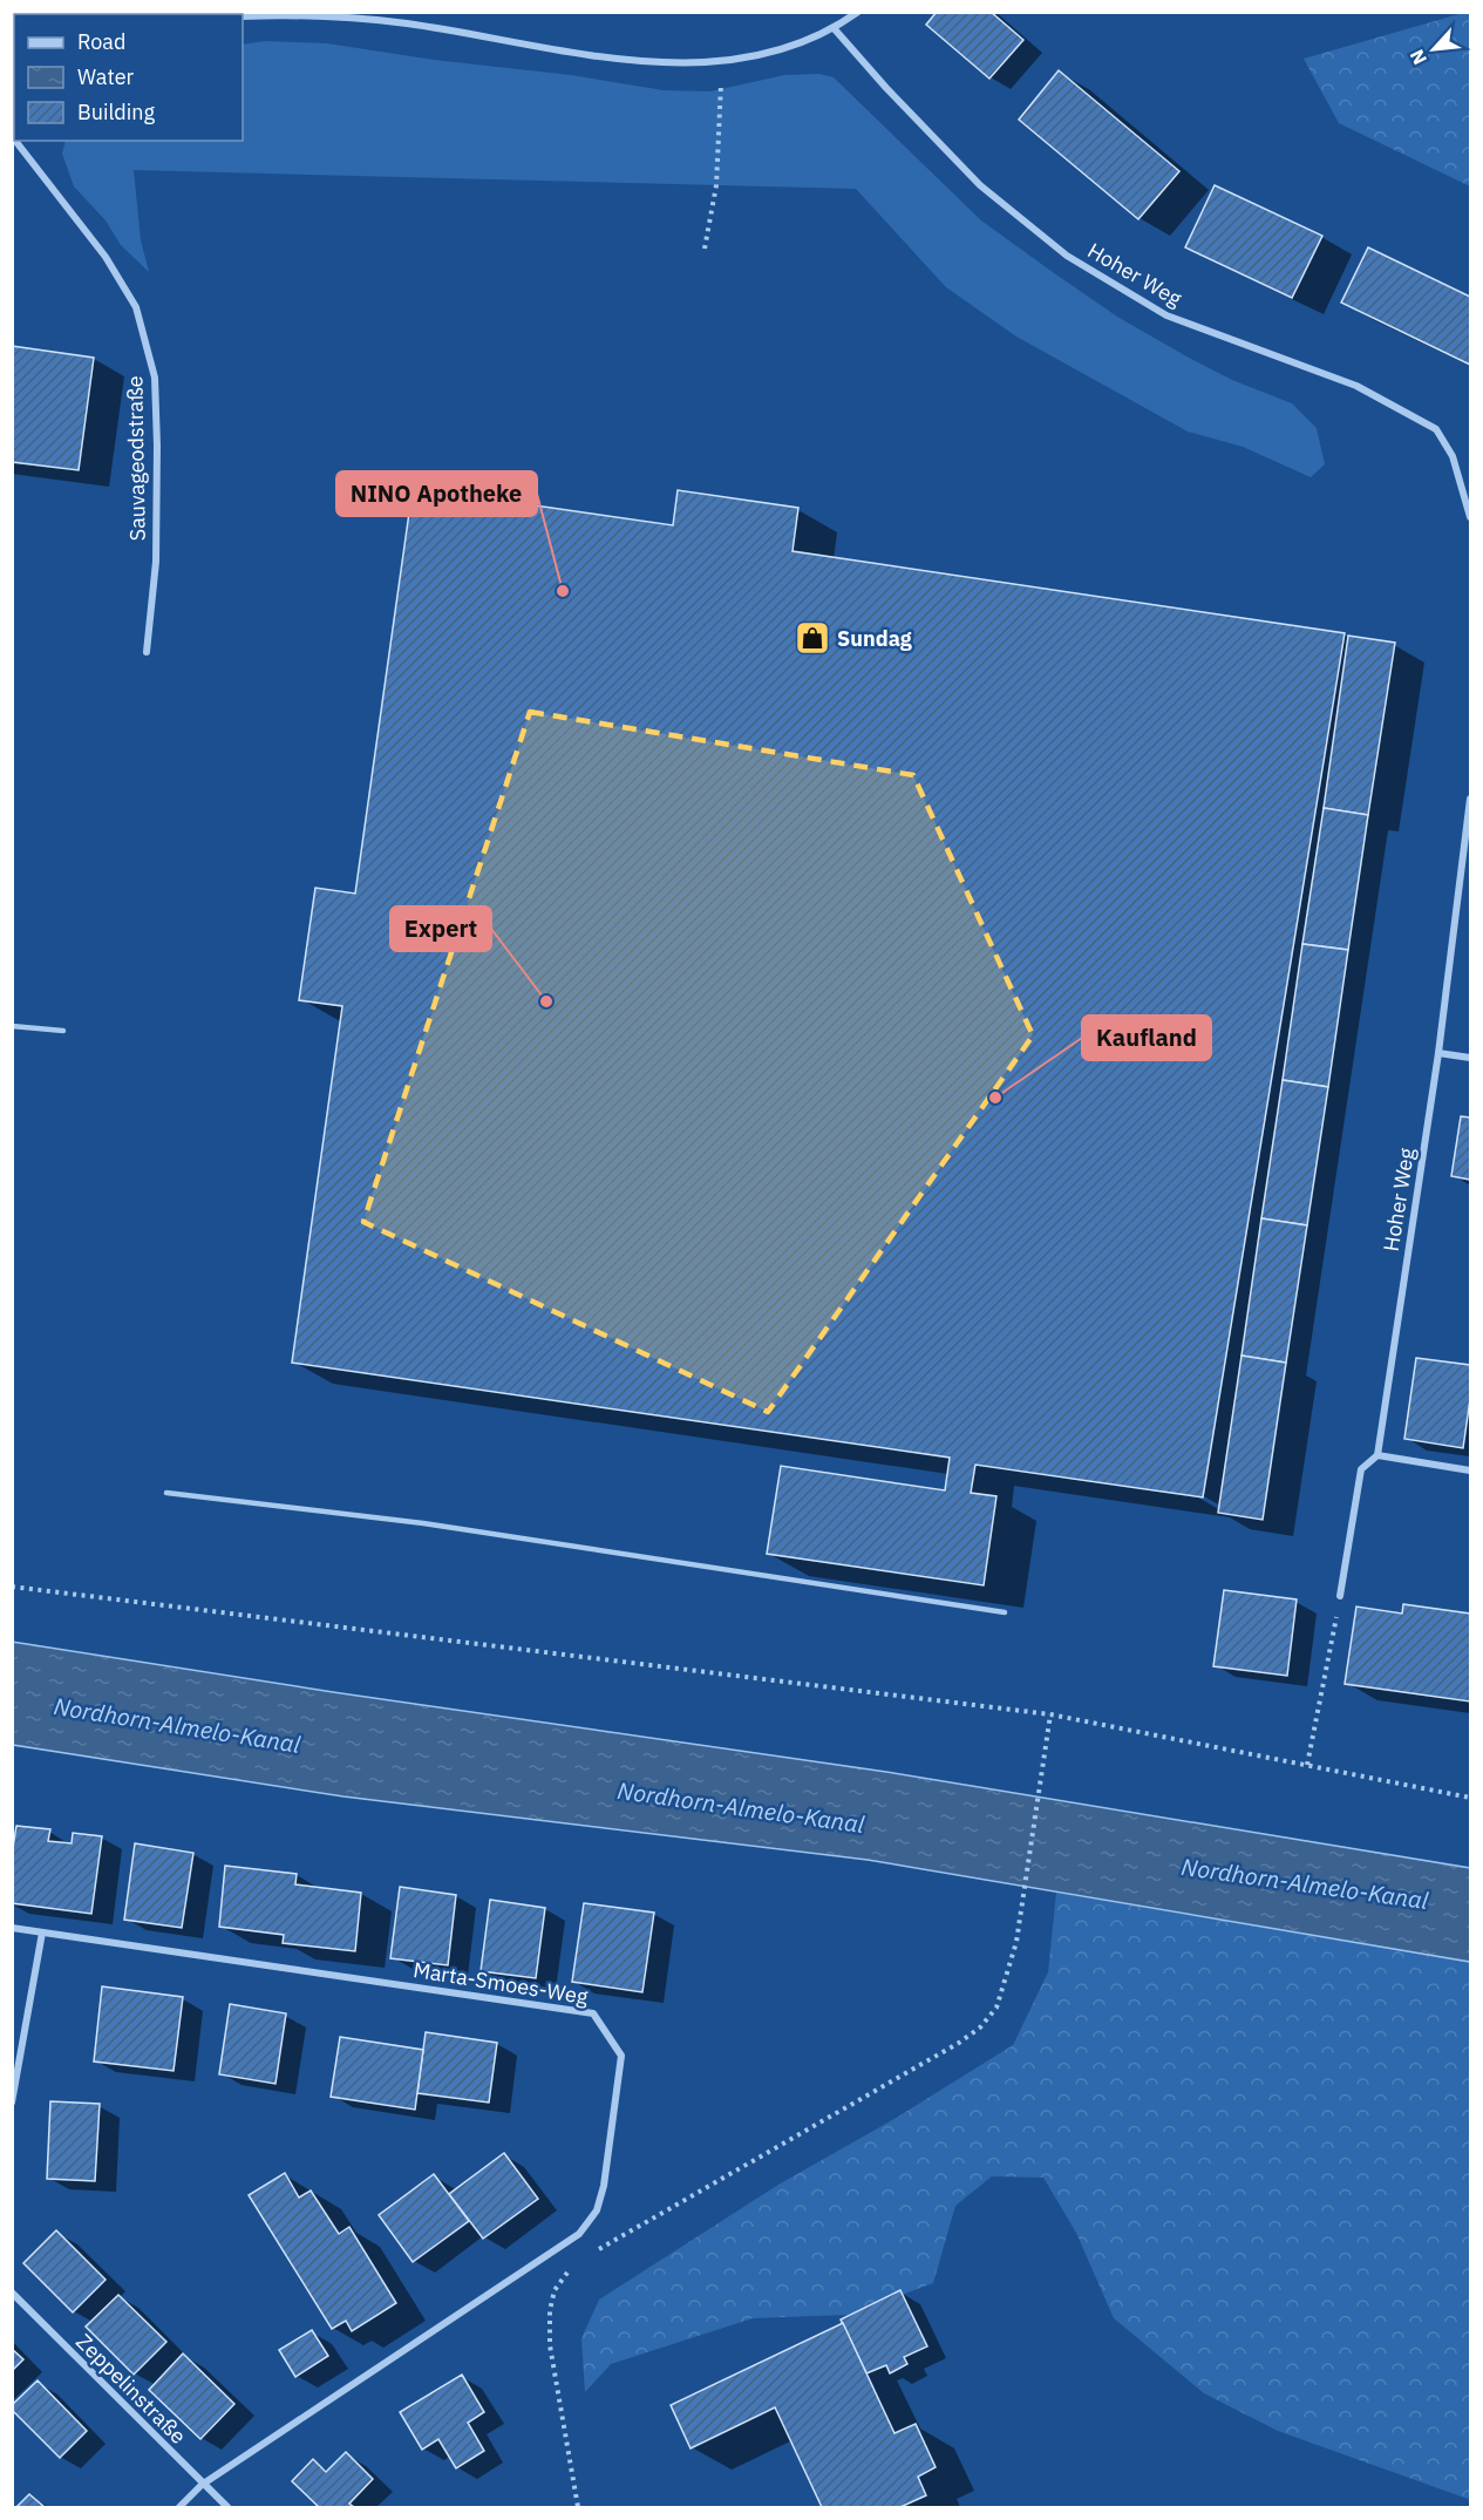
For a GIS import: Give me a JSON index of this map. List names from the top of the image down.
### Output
{
  "streets": {
    "street": [
      "Hoher Weg",
      "Sauvageodstraße",
      "Marta-Smoes-Weg",
      "Zeppelinstraße"
    ]
  },
  "crossings": [
    ["Marta-Smoes-Weg", "Zeppelinstraße"]
  ],
  "water": ["Nordhorn-Almelo-Kanal"],
  "places": {
    "other": ["NINO Apotheke", "Expert", "Kaufland"],
    "shop": ["Sundag"]
  },
  "legend": ["Road", "Water", "Building"],
  "north": "bottom left"
}
